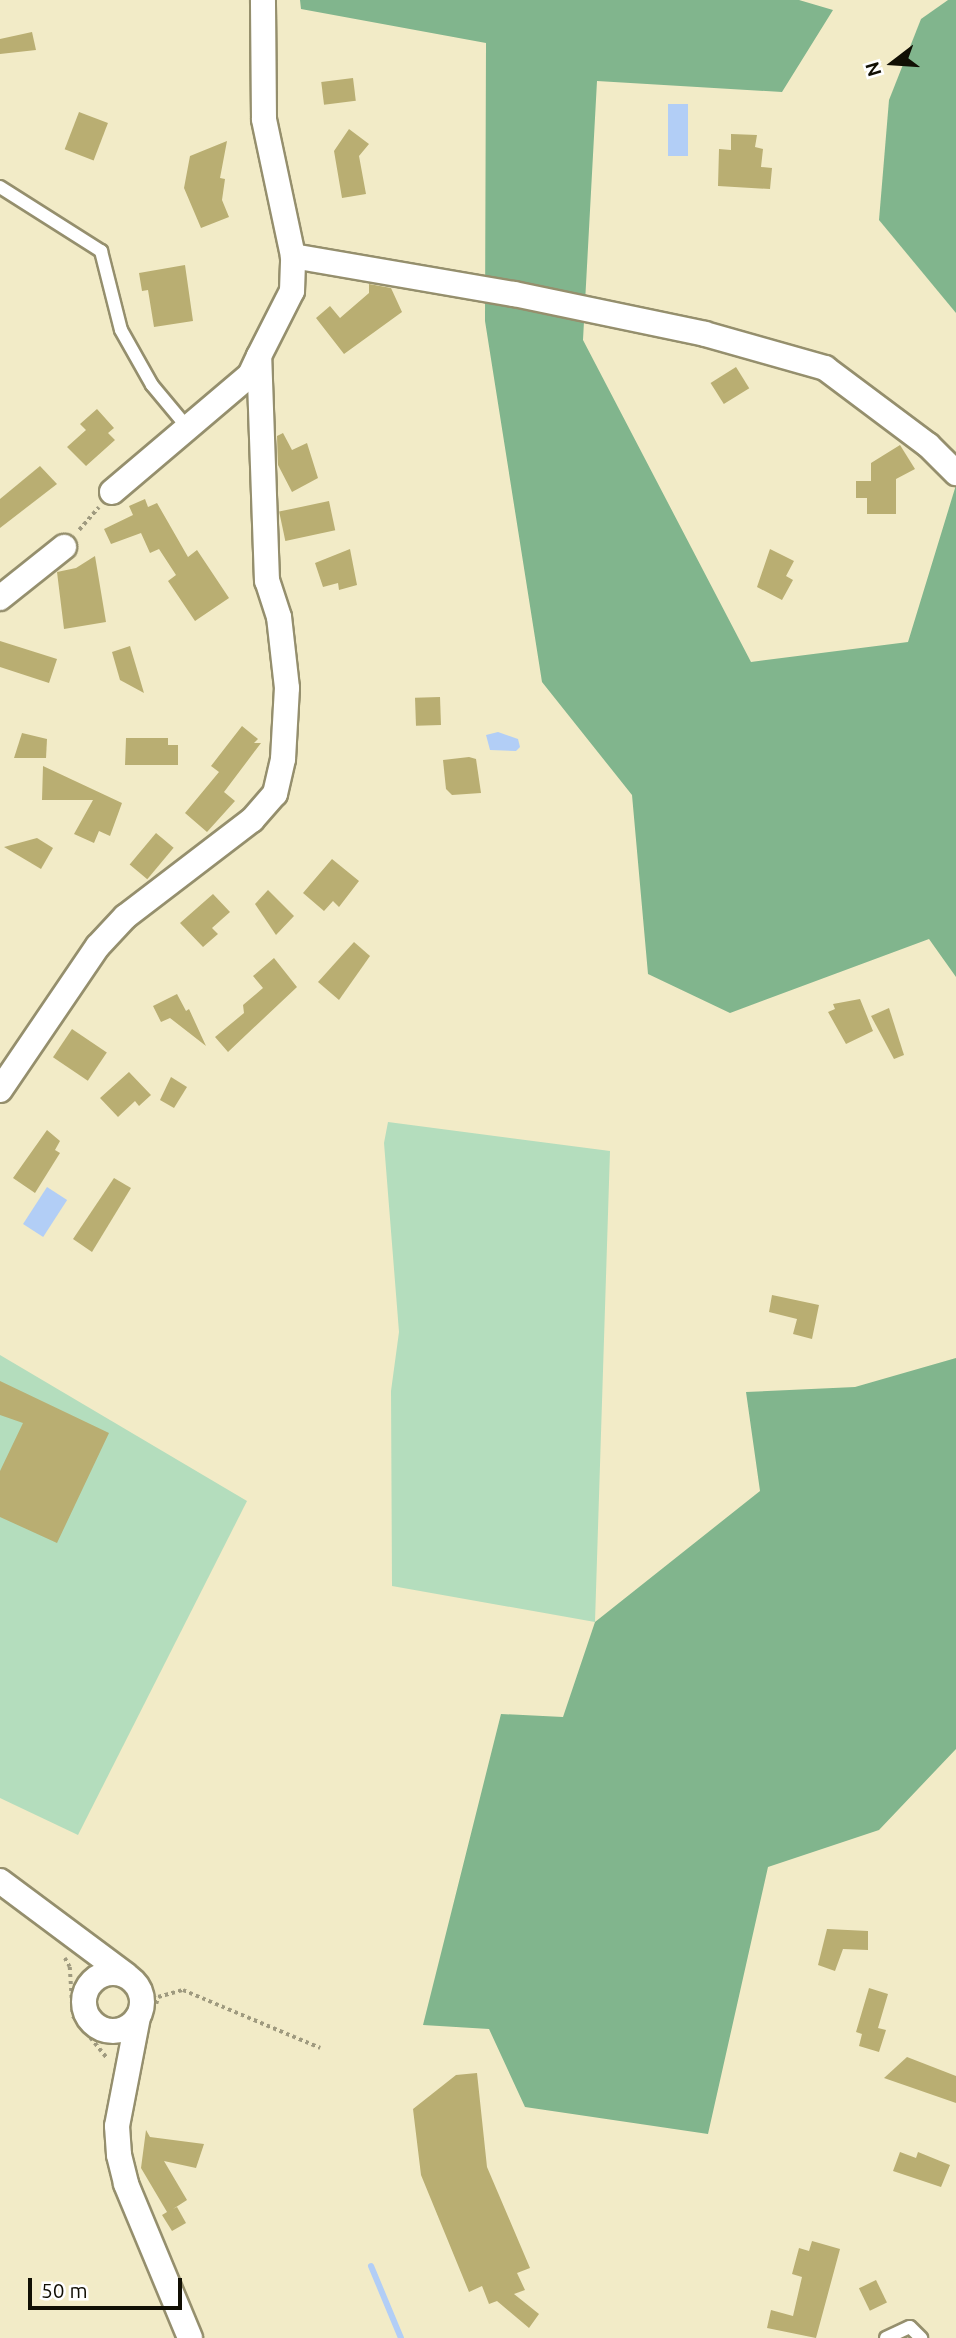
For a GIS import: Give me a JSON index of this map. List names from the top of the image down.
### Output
{
  "scale_bar": "50 m",
  "north": "left"
}
